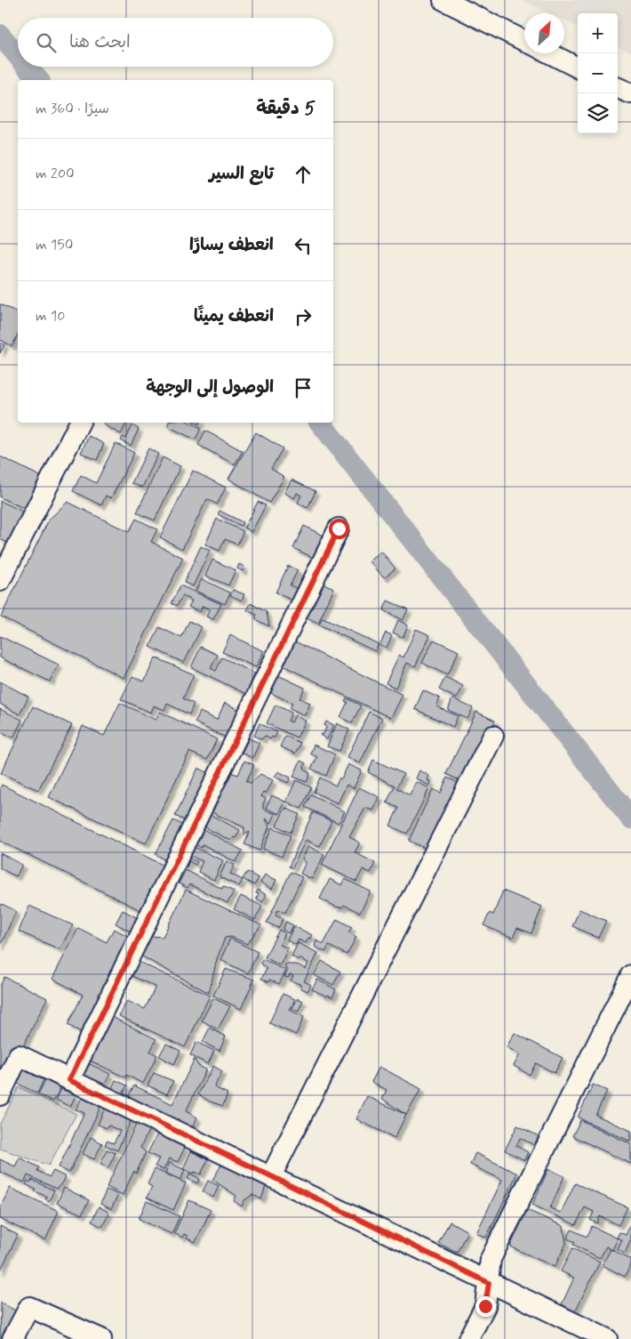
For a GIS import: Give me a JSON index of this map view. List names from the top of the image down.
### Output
{
  "north": "top right",
  "page": {
    "map_buttons": ["+", "−"],
    "search": "ابحث هنا",
    "heading": ["5 دقيقة", "سيرًا · 360 m"],
    "list": [
      ["تابع السير", "200 m"],
      ["انعطف يسارًا", "150 m"],
      ["انعطف يمينًا", "10 m"],
      "الوصول إلى الوجهة"
    ]
  }
}
